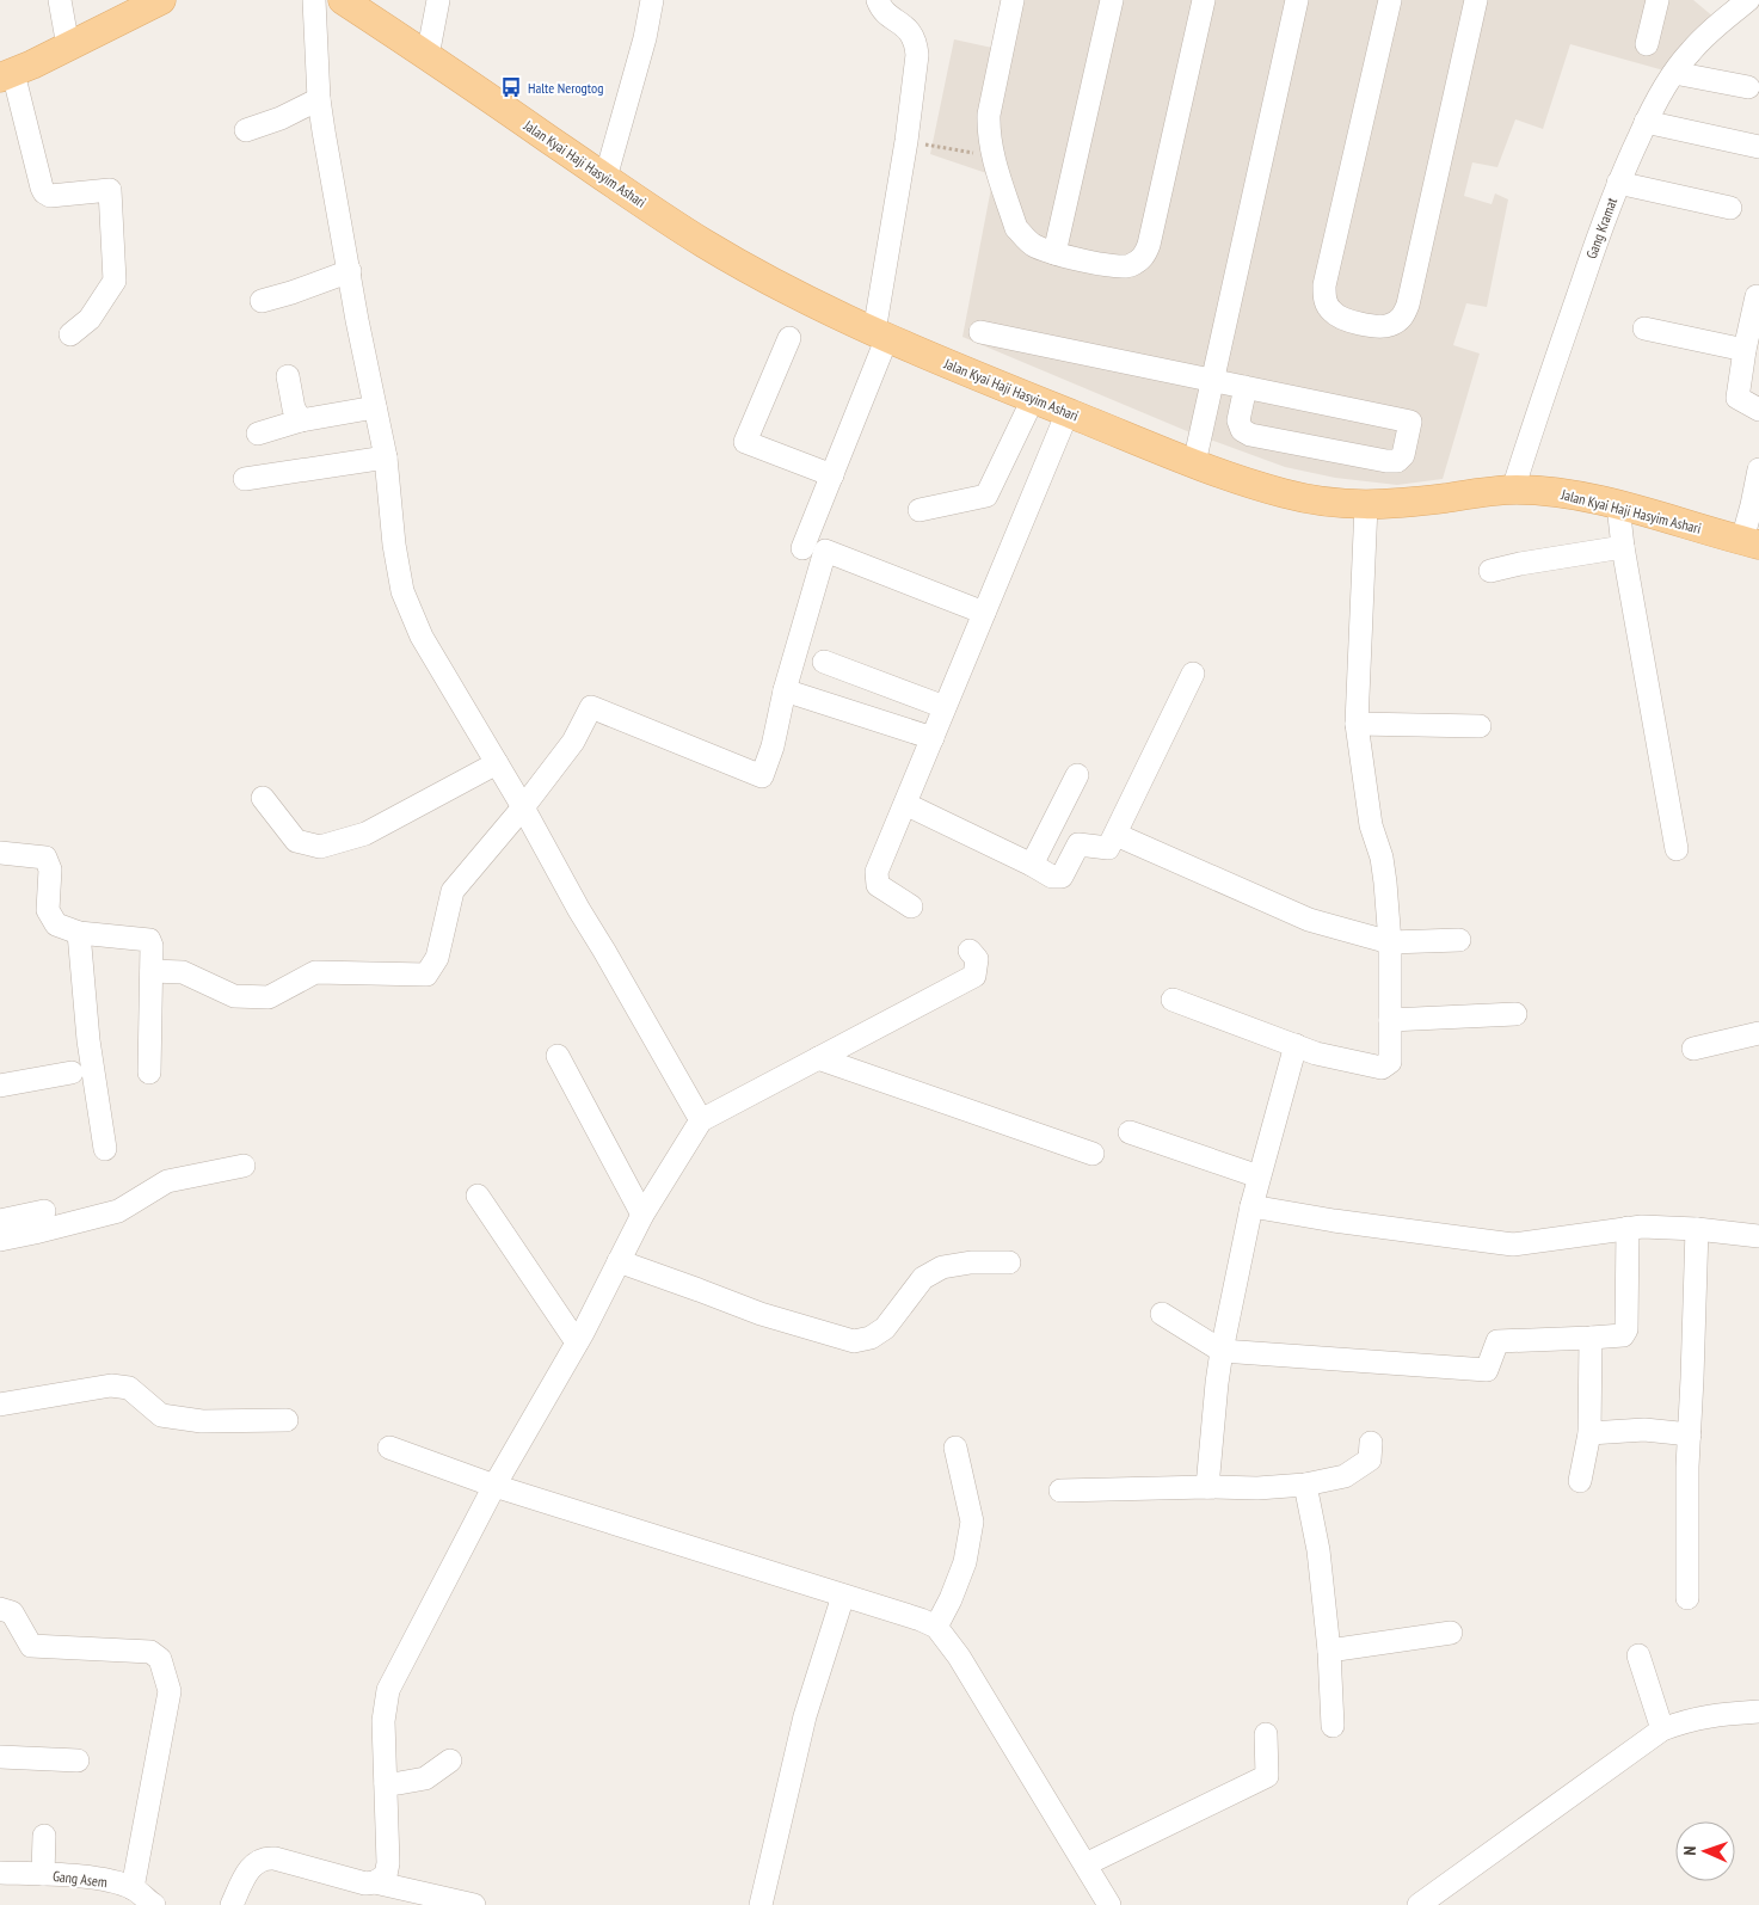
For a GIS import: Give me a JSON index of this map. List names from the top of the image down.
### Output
{
  "streets": {
    "main road": ["Jalan Kyai Haji Hasyim Ashari"],
    "street": ["Gang Kramat", "Gang Asem"]
  },
  "crossings": [
    ["Jalan Kyai Haji Hasyim Ashari", "Gang Kramat"]
  ],
  "places": {
    "bus stop": ["Halte Nerogtog"]
  },
  "north": "left"
}
